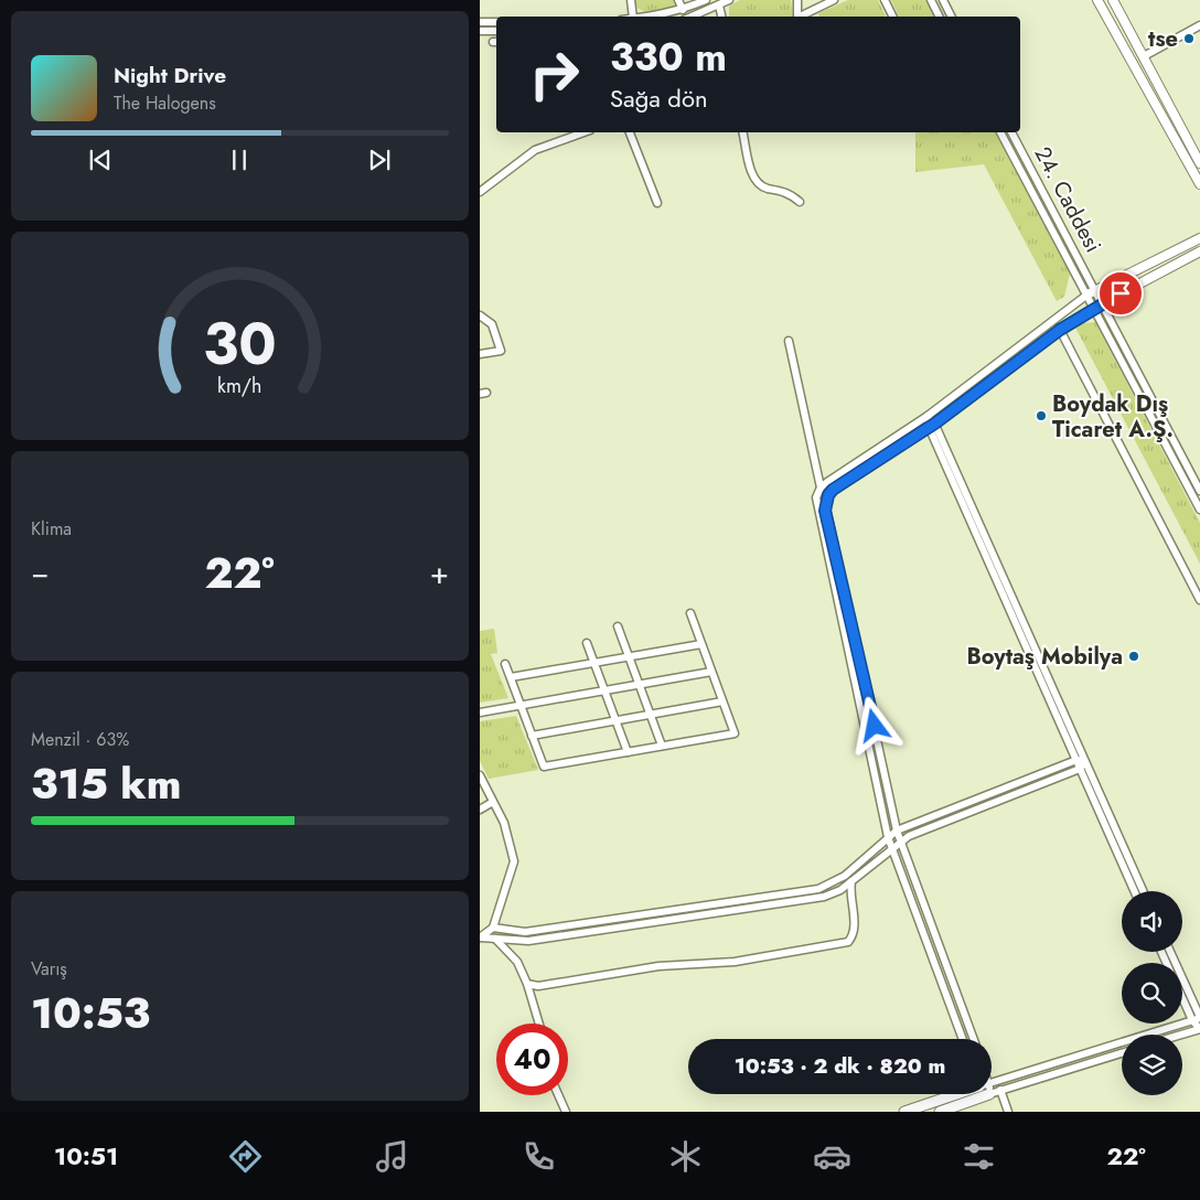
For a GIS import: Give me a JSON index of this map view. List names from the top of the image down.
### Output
{
  "streets": {
    "street": ["24. Caddesi"]
  },
  "places": ["tse", "Boydak Dış Ticaret A.Ş.", "Boytaş Mobilya"],
  "page": {
    "turn": ["330 m", "Sağa dön"],
    "song": ["Night Drive", "The Halogens"],
    "tile": [
      "Klima",
      ["Menzil · 63%", "315 km"],
      ["Varış", "10:53"]
    ],
    "heat": ["−", "22°", "+"],
    "limit": "40",
    "trip": "10:53 · 2 dk · 820 m",
    "tabs": ["10:51", "22°"],
    "gauge": ["30", "km/h"]
  }
}
